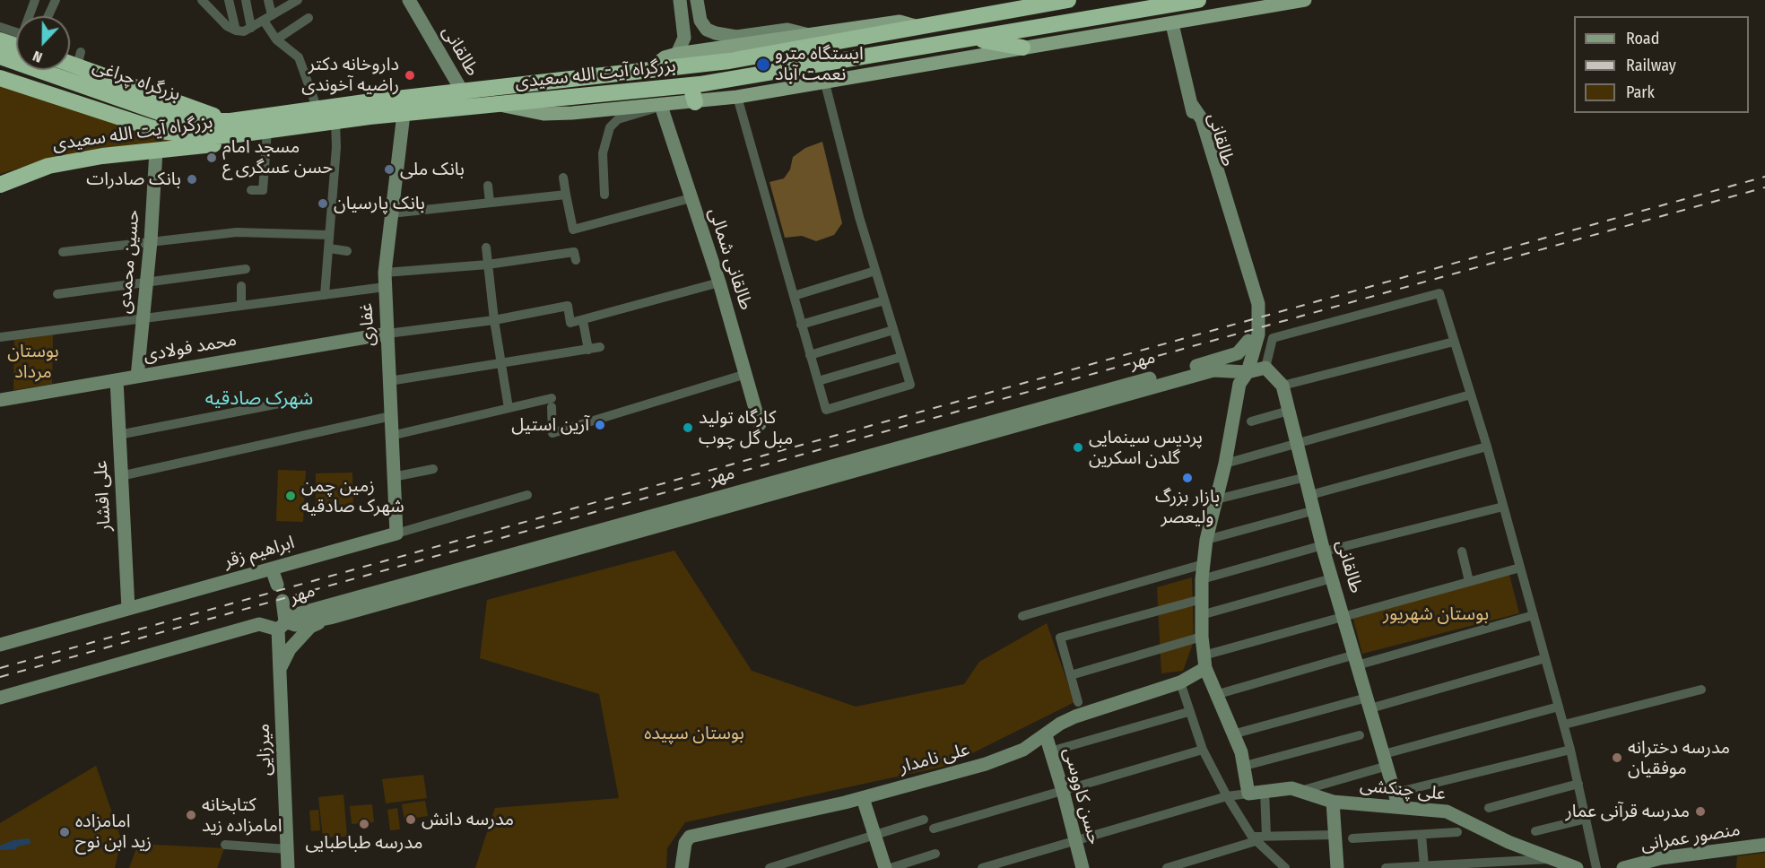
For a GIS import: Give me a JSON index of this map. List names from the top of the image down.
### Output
{
  "streets": {
    "highway": ["بزرگراه آیت الله سعیدی", "بزرگراه چراغی"],
    "street": [
      "طالقانی",
      "طالقانی شمالی",
      "حسین محمدی",
      "غفاری",
      "محمد فولادی",
      "مهر",
      "علی افشار",
      "ابراهیم زقر",
      "میرزایی",
      "علی نامدار",
      "علی چنکشی",
      "حسن کاووسی",
      "منصور عمرانی"
    ]
  },
  "crossings": [
    ["طالقانی", "بزرگراه آیت الله سعیدی"],
    ["طالقانی", "مهر"],
    ["طالقانی", "علی چنکشی"],
    ["بزرگراه آیت الله سعیدی", "بزرگراه چراغی"],
    ["بزرگراه آیت الله سعیدی", "حسین محمدی"],
    ["بزرگراه آیت الله سعیدی", "غفاری"],
    ["حسین محمدی", "محمد فولادی"],
    ["غفاری", "محمد فولادی"],
    ["غفاری", "ابراهیم زقر"],
    ["محمد فولادی", "علی افشار"],
    ["مهر", "میرزایی"],
    ["علی افشار", "ابراهیم زقر"],
    ["علی نامدار", "حسن کاووسی"]
  ],
  "districts": ["شهرک صادقیه"],
  "parks": ["بوستان مرداد", "بوستان شهریور", "بوستان سپیده"],
  "places": [
    "ایستگاه مترو نعمت آباد",
    "داروخانه دکتر راضیه آخوندی",
    "مسجد امام حسن عسگری ع",
    "بانک ملی",
    "بانک صادرات",
    "بانک پارسیان",
    "آرین استیل",
    "کارگاه تولید مبل گل چوب",
    "پردیس سینمایی گلدن اسکرین",
    "بازار بزرگ ولیعصر",
    "زمین چمن شهرک صادقیه",
    "مدرسه دخترانه موفقیان",
    "مدرسه قرآنی عمار",
    "کتابخانه امامزاده زید",
    "مدرسه دانش",
    "مدرسه طباطبایی",
    "امامزاده زید ابن نوح"
  ],
  "legend": ["Road", "Railway", "Park"],
  "north": "bottom"
}
